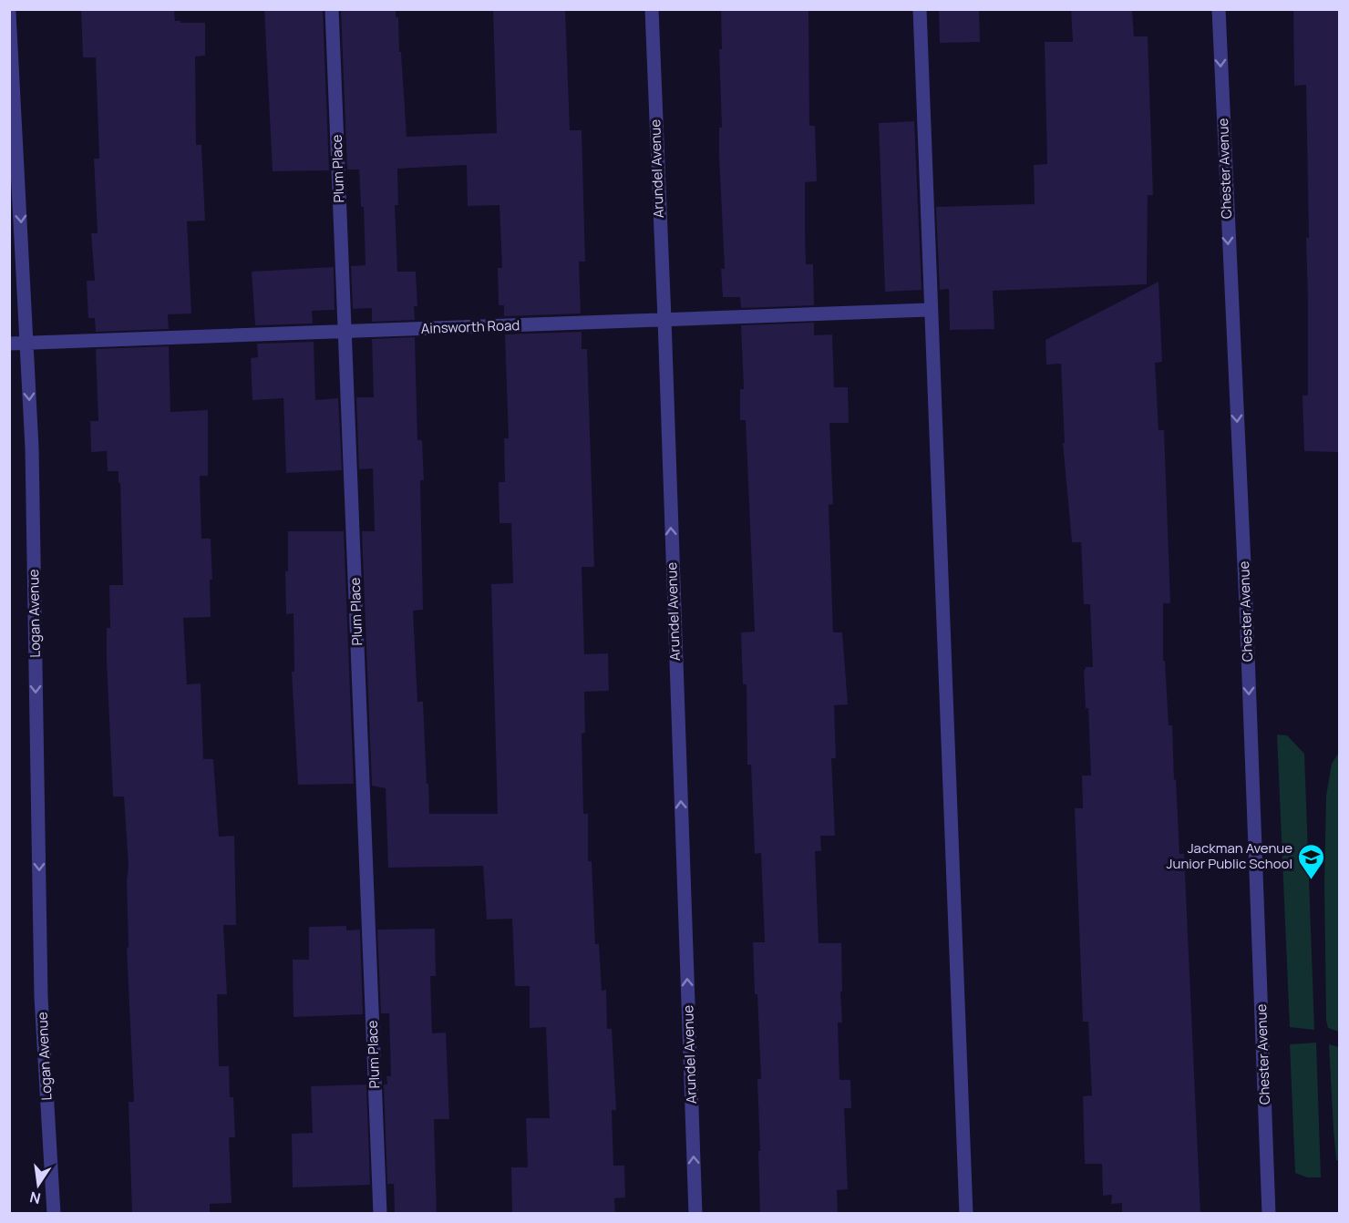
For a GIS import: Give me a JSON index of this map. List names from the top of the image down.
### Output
{
  "streets": {
    "street": [
      "Plum Place",
      "Arundel Avenue",
      "Chester Avenue",
      "Ainsworth Road",
      "Logan Avenue"
    ]
  },
  "crossings": [
    ["Plum Place", "Ainsworth Road"],
    ["Arundel Avenue", "Ainsworth Road"],
    ["Ainsworth Road", "Logan Avenue"]
  ],
  "one_way": ["Arundel Avenue", "Chester Avenue", "Logan Avenue"],
  "places": {
    "school or university": ["Jackman Avenue Junior Public School"]
  },
  "north": "bottom"
}
